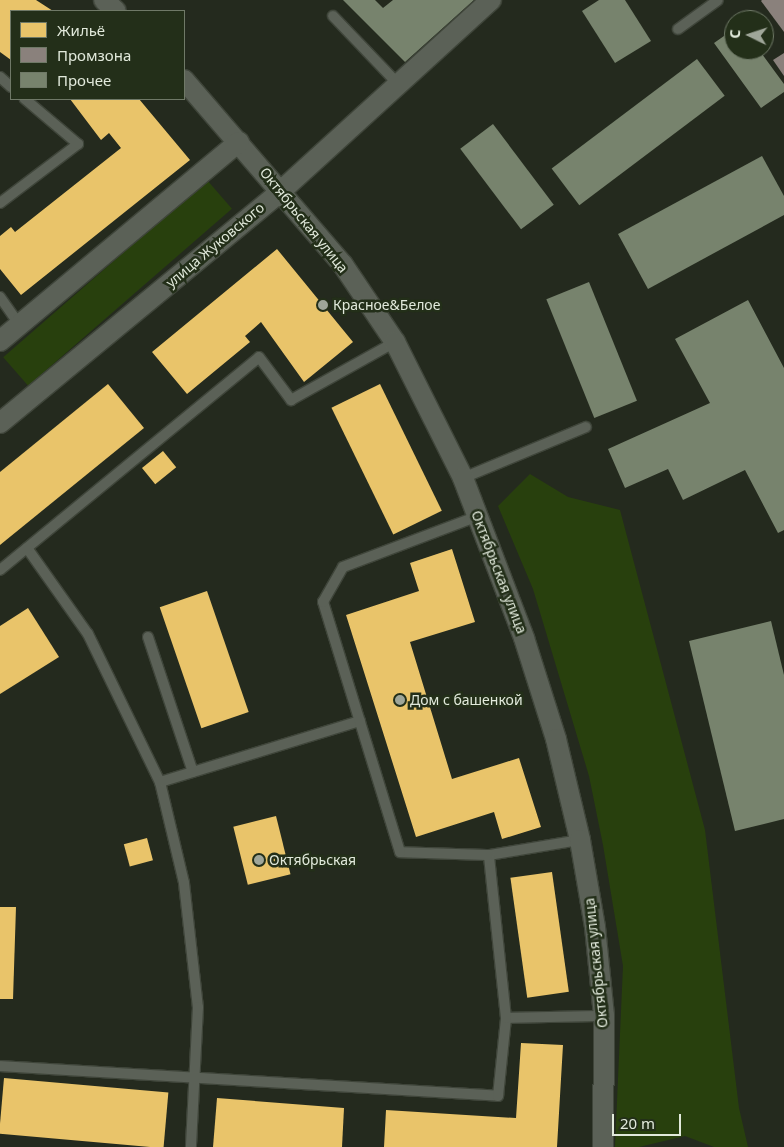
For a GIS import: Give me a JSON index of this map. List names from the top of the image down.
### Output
{
  "streets": {
    "street": ["Октябрьская улица", "улица Жуковского"]
  },
  "crossings": [
    ["Октябрьская улица", "улица Жуковского"]
  ],
  "places": ["Красное&Белое", "Дом с башенкой", "Октябрьская"],
  "legend": ["Жильё", "Промзона", "Прочее"],
  "scale_bar": "20 m",
  "north": "left"
}
